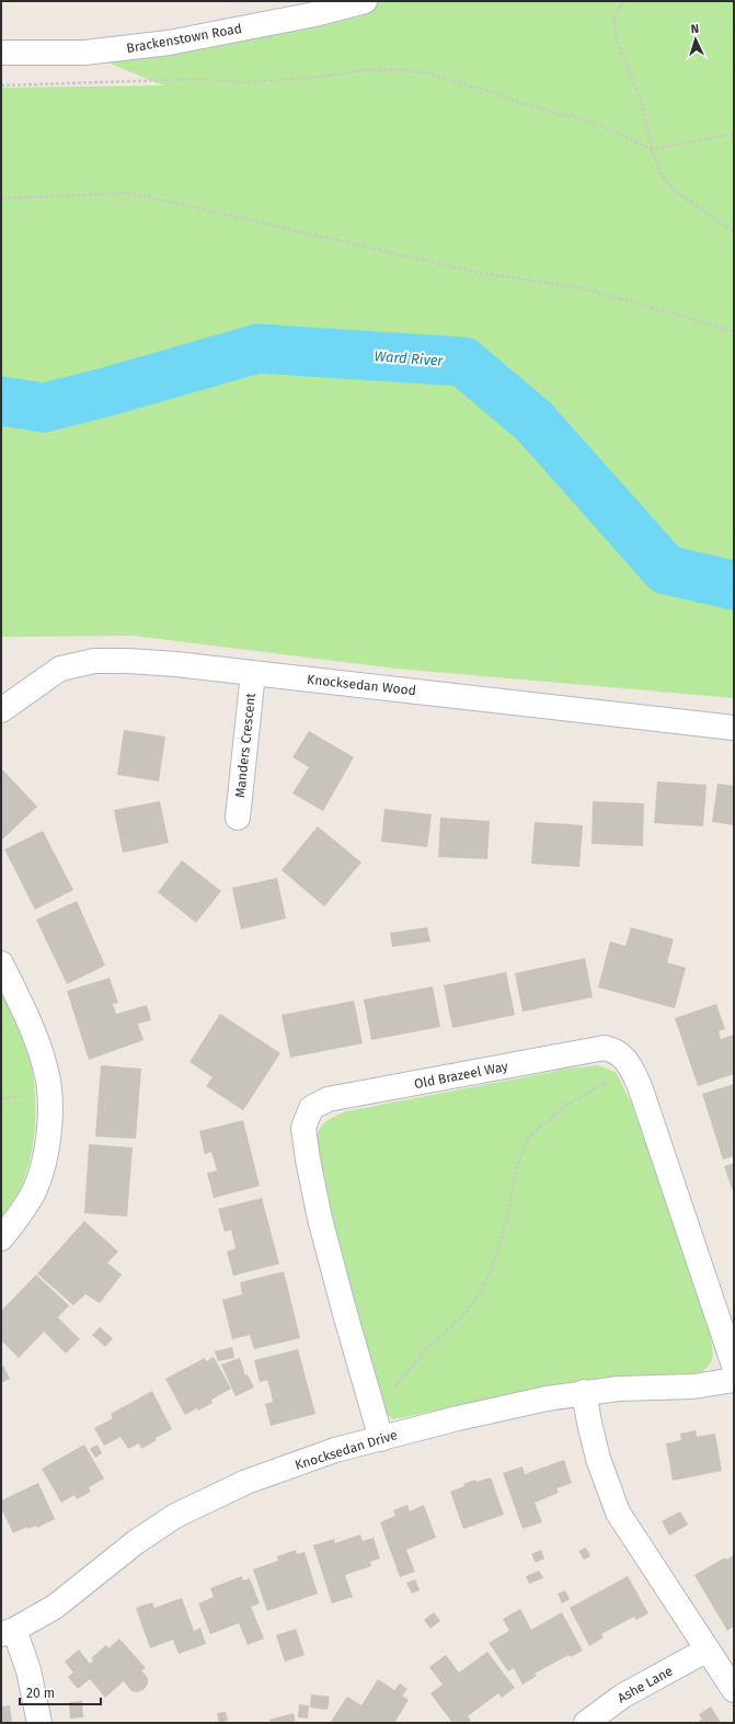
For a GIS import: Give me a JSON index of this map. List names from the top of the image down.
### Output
{
  "streets": {
    "street": [
      "Brackenstown Road",
      "Knocksedan Wood",
      "Manders Crescent",
      "Old Brazeel Way",
      "Knocksedan Drive",
      "Ashe Lane"
    ]
  },
  "crossings": [
    ["Knocksedan Wood", "Manders Crescent"],
    ["Old Brazeel Way", "Knocksedan Drive"]
  ],
  "water": ["Ward River"],
  "scale_bar": "20 m",
  "north": "top"
}
